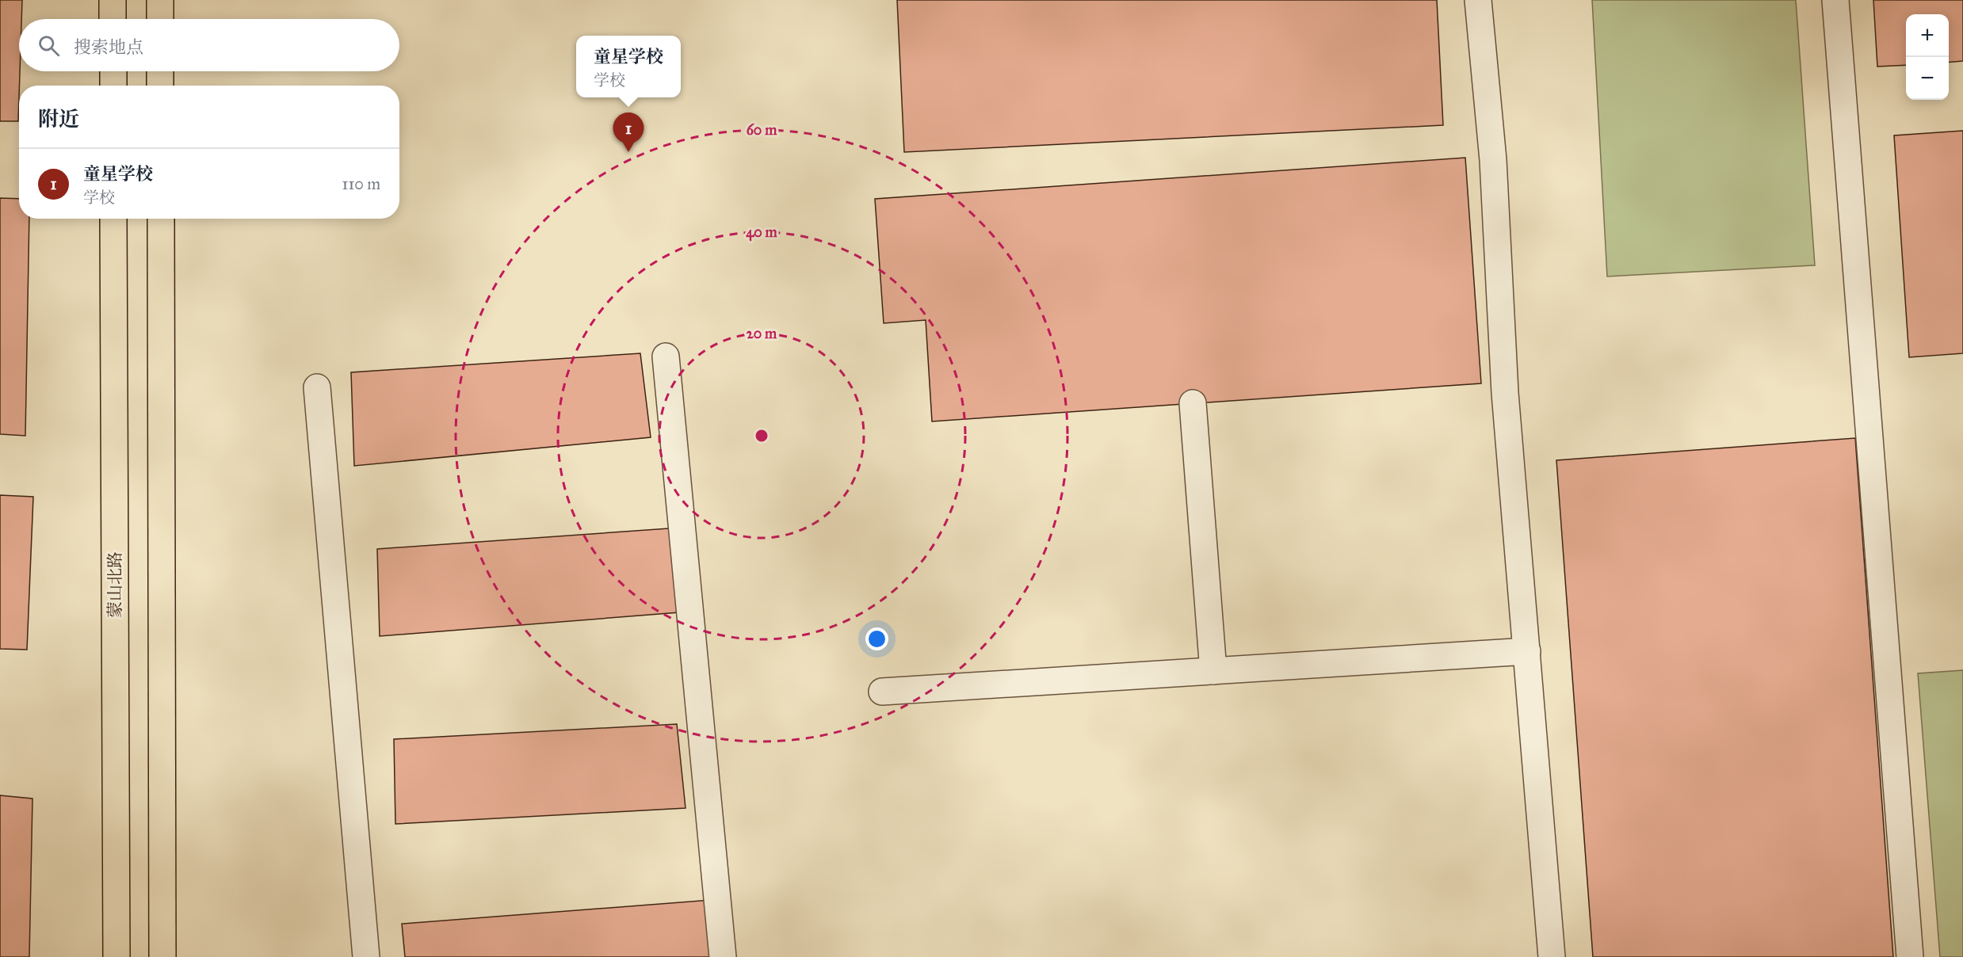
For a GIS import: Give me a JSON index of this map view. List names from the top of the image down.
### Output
{
  "streets": {
    "main road": ["蒙山北路"]
  },
  "page": {
    "map_buttons": ["+", "−"],
    "search": "搜索地点",
    "popup": ["童星学校", "学校"],
    "heading": "附近",
    "pins": "1",
    "list": [
      {
        "mark": "1",
        "name": "童星学校",
        "note": "学校",
        "value": "110 m"
      }
    ]
  },
  "rings": ["60 m", "40 m", "20 m"]
}
